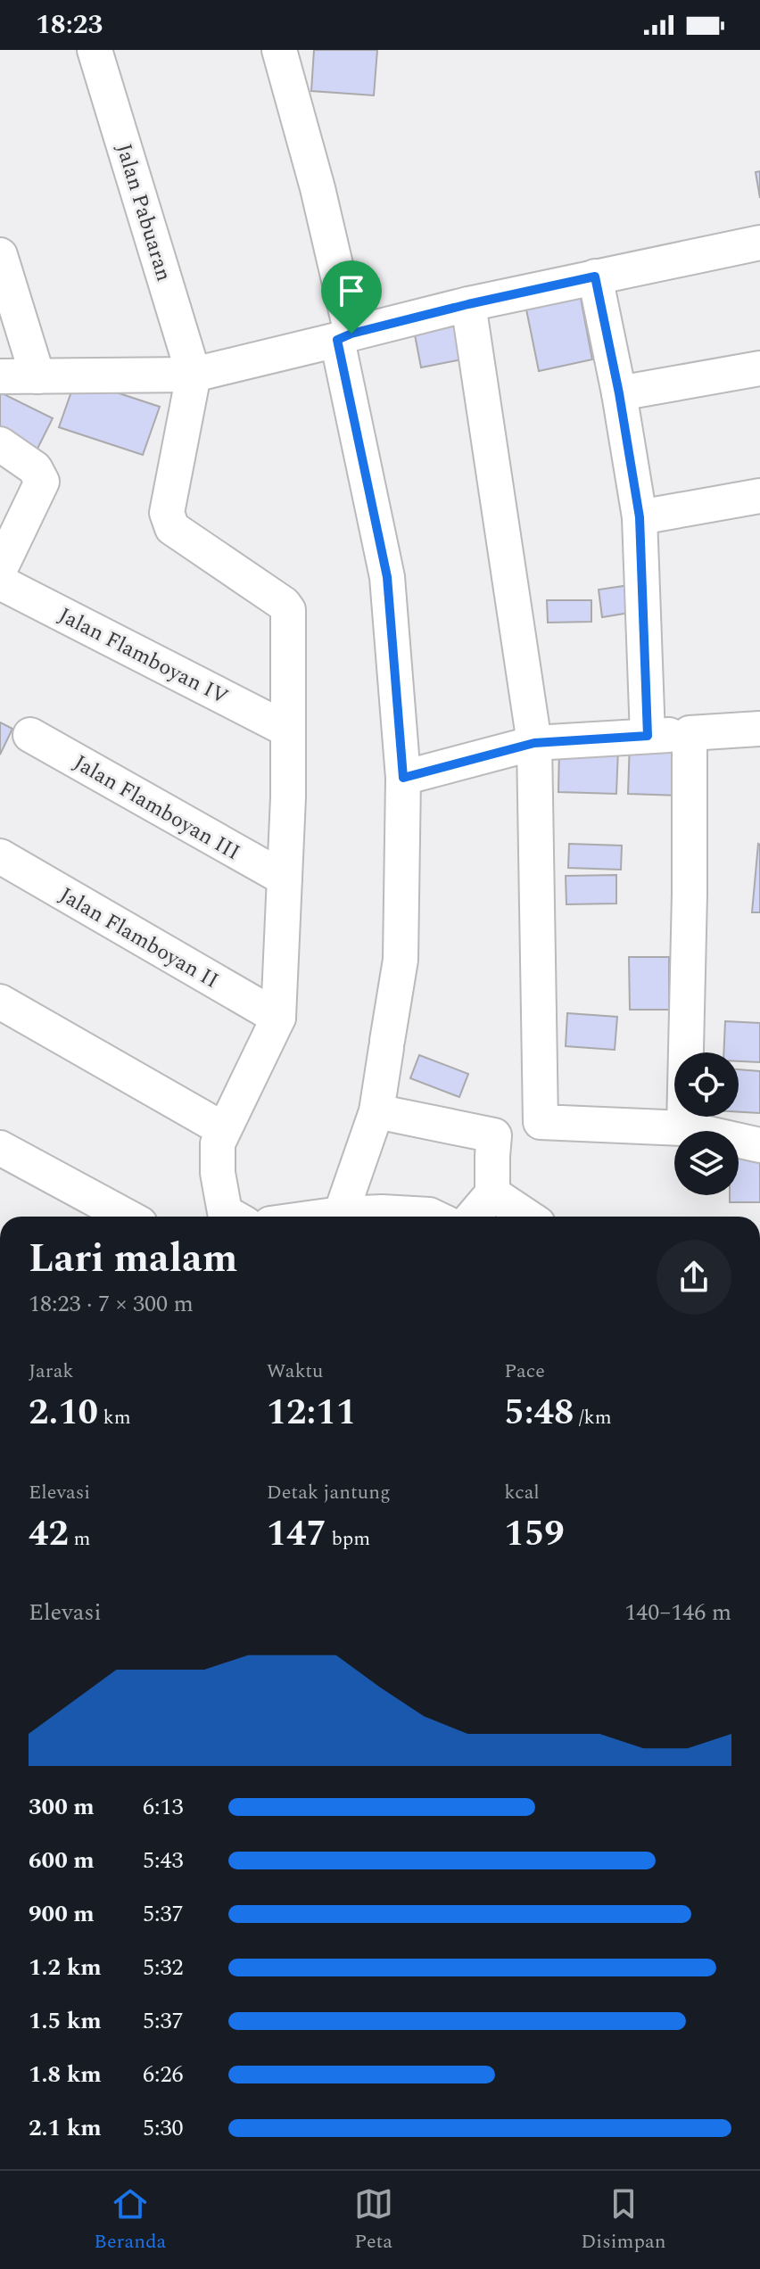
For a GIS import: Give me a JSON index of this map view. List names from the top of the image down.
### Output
{
  "streets": {
    "street": [
      "Jalan Pabuaran",
      "Jalan Flamboyan IV",
      "Jalan Flamboyan III",
      "Jalan Flamboyan II"
    ]
  },
  "page": {
    "status": "18:23",
    "heading": ["Lari malam", "18:23 · 7 × 300 m"],
    "stats": [
      ["Jarak", "2.10 km"],
      ["Waktu", "12:11"],
      ["Pace", "5:48 /km"],
      ["Elevasi", "42 m"],
      ["Detak jantung", "147 bpm"],
      ["kcal", "159"]
    ],
    "chart": ["Elevasi", "140–146 m"],
    "list": [
      {
        "name": "300 m",
        "note": "6:13"
      },
      {
        "name": "600 m",
        "note": "5:43"
      },
      {
        "name": "900 m",
        "note": "5:37"
      },
      {
        "name": "1.2 km",
        "note": "5:32"
      },
      {
        "name": "1.5 km",
        "note": "5:37"
      },
      {
        "name": "1.8 km",
        "note": "6:26"
      },
      {
        "name": "2.1 km",
        "note": "5:30"
      }
    ],
    "tabs": ["Beranda", "Peta", "Disimpan"]
  }
}
